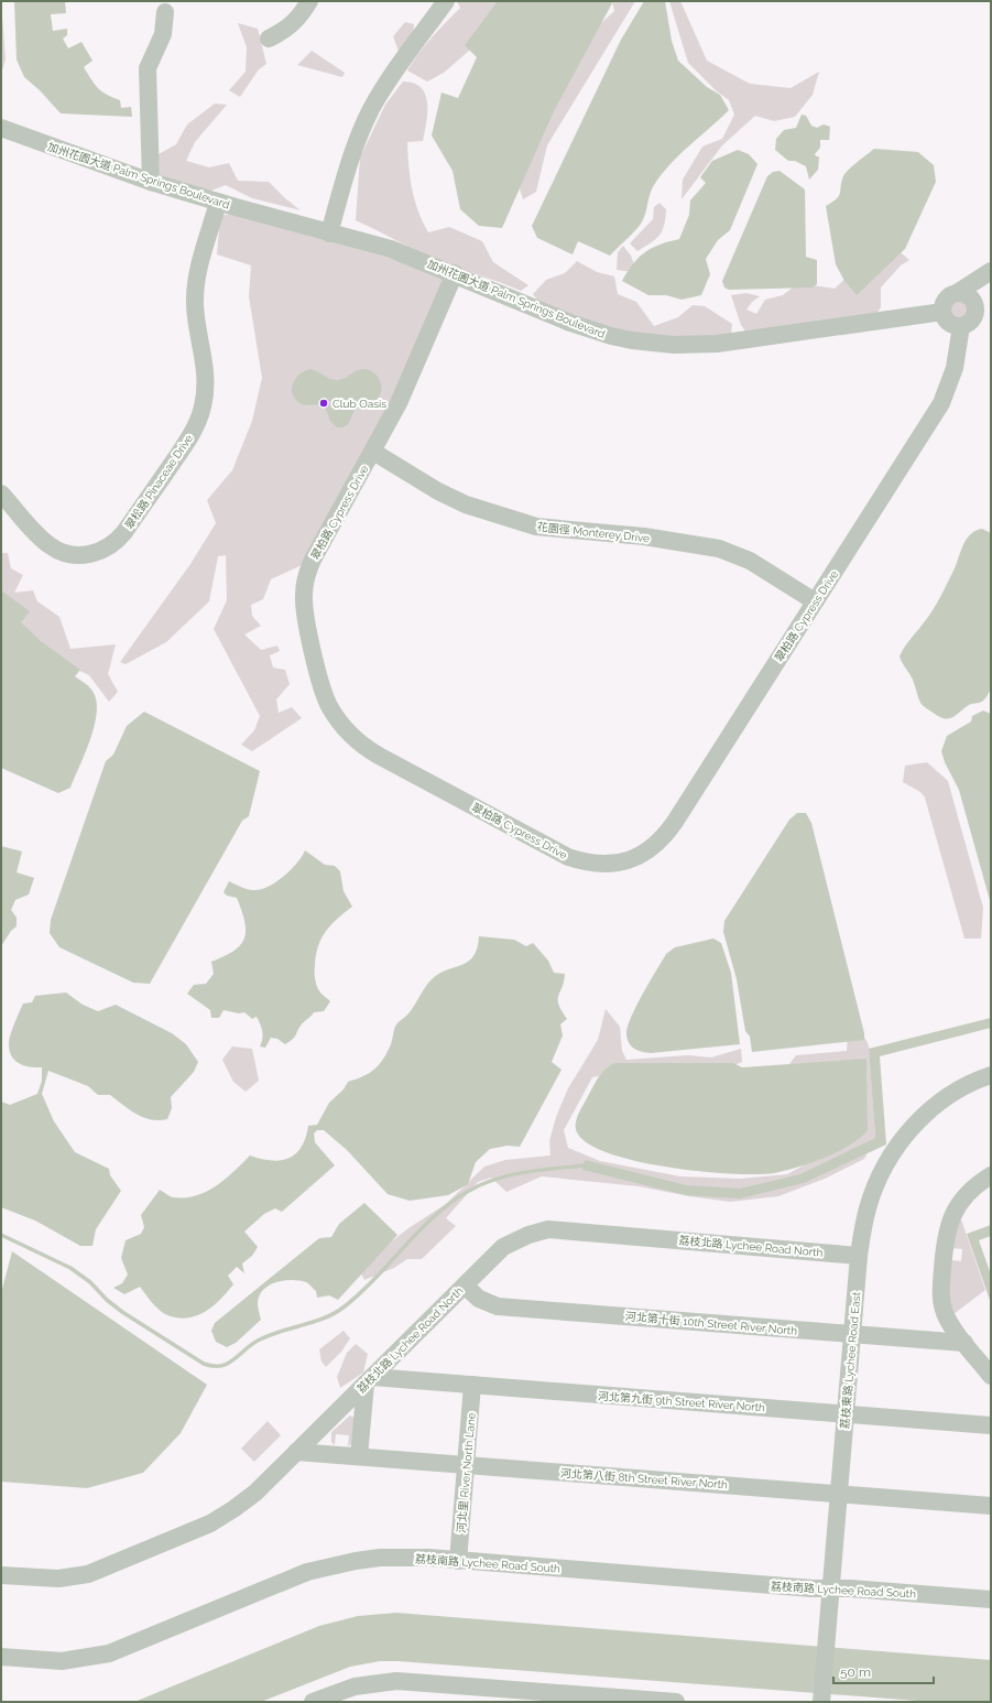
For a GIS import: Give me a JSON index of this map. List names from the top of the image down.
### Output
{
  "streets": {
    "street": [
      "加州花園大道 Palm Springs Boulevard",
      "翠松路 Pinaceae Drive",
      "翠柏路 Cypress Drive",
      "花園徑 Monterey Drive",
      "荔枝北路 Lychee Road North",
      "河北第十街 10th Street River North",
      "荔枝東路 Lychee Road East",
      "河北第九街 9th Street River North",
      "河北里 River North Lane",
      "河北第八街 8th Street River North",
      "荔枝南路 Lychee Road South"
    ]
  },
  "crossings": [
    ["加州花園大道 Palm Springs Boulevard", "翠松路 Pinaceae Drive"],
    ["加州花園大道 Palm Springs Boulevard", "翠柏路 Cypress Drive"],
    ["翠柏路 Cypress Drive", "花園徑 Monterey Drive"],
    ["荔枝北路 Lychee Road North", "河北第十街 10th Street River North"],
    ["荔枝北路 Lychee Road North", "荔枝東路 Lychee Road East"],
    ["荔枝北路 Lychee Road North", "河北第九街 9th Street River North"],
    ["荔枝北路 Lychee Road North", "河北第八街 8th Street River North"],
    ["河北第十街 10th Street River North", "荔枝東路 Lychee Road East"],
    ["荔枝東路 Lychee Road East", "河北第九街 9th Street River North"],
    ["荔枝東路 Lychee Road East", "河北第八街 8th Street River North"],
    ["荔枝東路 Lychee Road East", "荔枝南路 Lychee Road South"],
    ["河北第九街 9th Street River North", "河北里 River North Lane"],
    ["河北里 River North Lane", "河北第八街 8th Street River North"],
    ["河北里 River North Lane", "荔枝南路 Lychee Road South"]
  ],
  "places": ["Club Oasis"],
  "scale_bar": "50 m"
}
